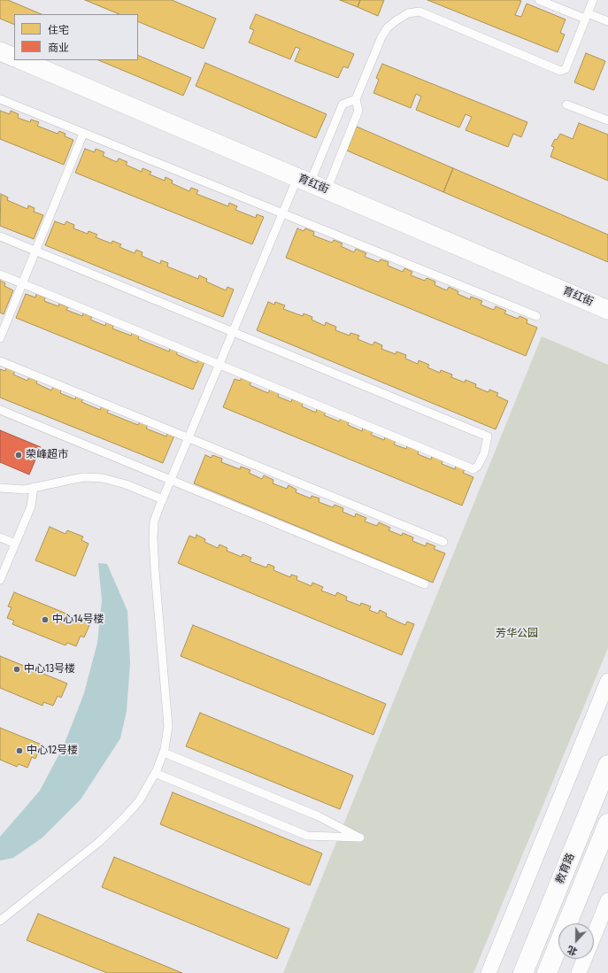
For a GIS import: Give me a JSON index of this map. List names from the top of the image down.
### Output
{
  "streets": {
    "main road": ["教育路"],
    "street": ["育红街"]
  },
  "parks": ["芳华公园"],
  "places": [
    "荣峰超市",
    "中心14号楼",
    "中心13号楼",
    "中心12号楼"
  ],
  "legend": ["住宅", "商业"],
  "north": "bottom"
}
